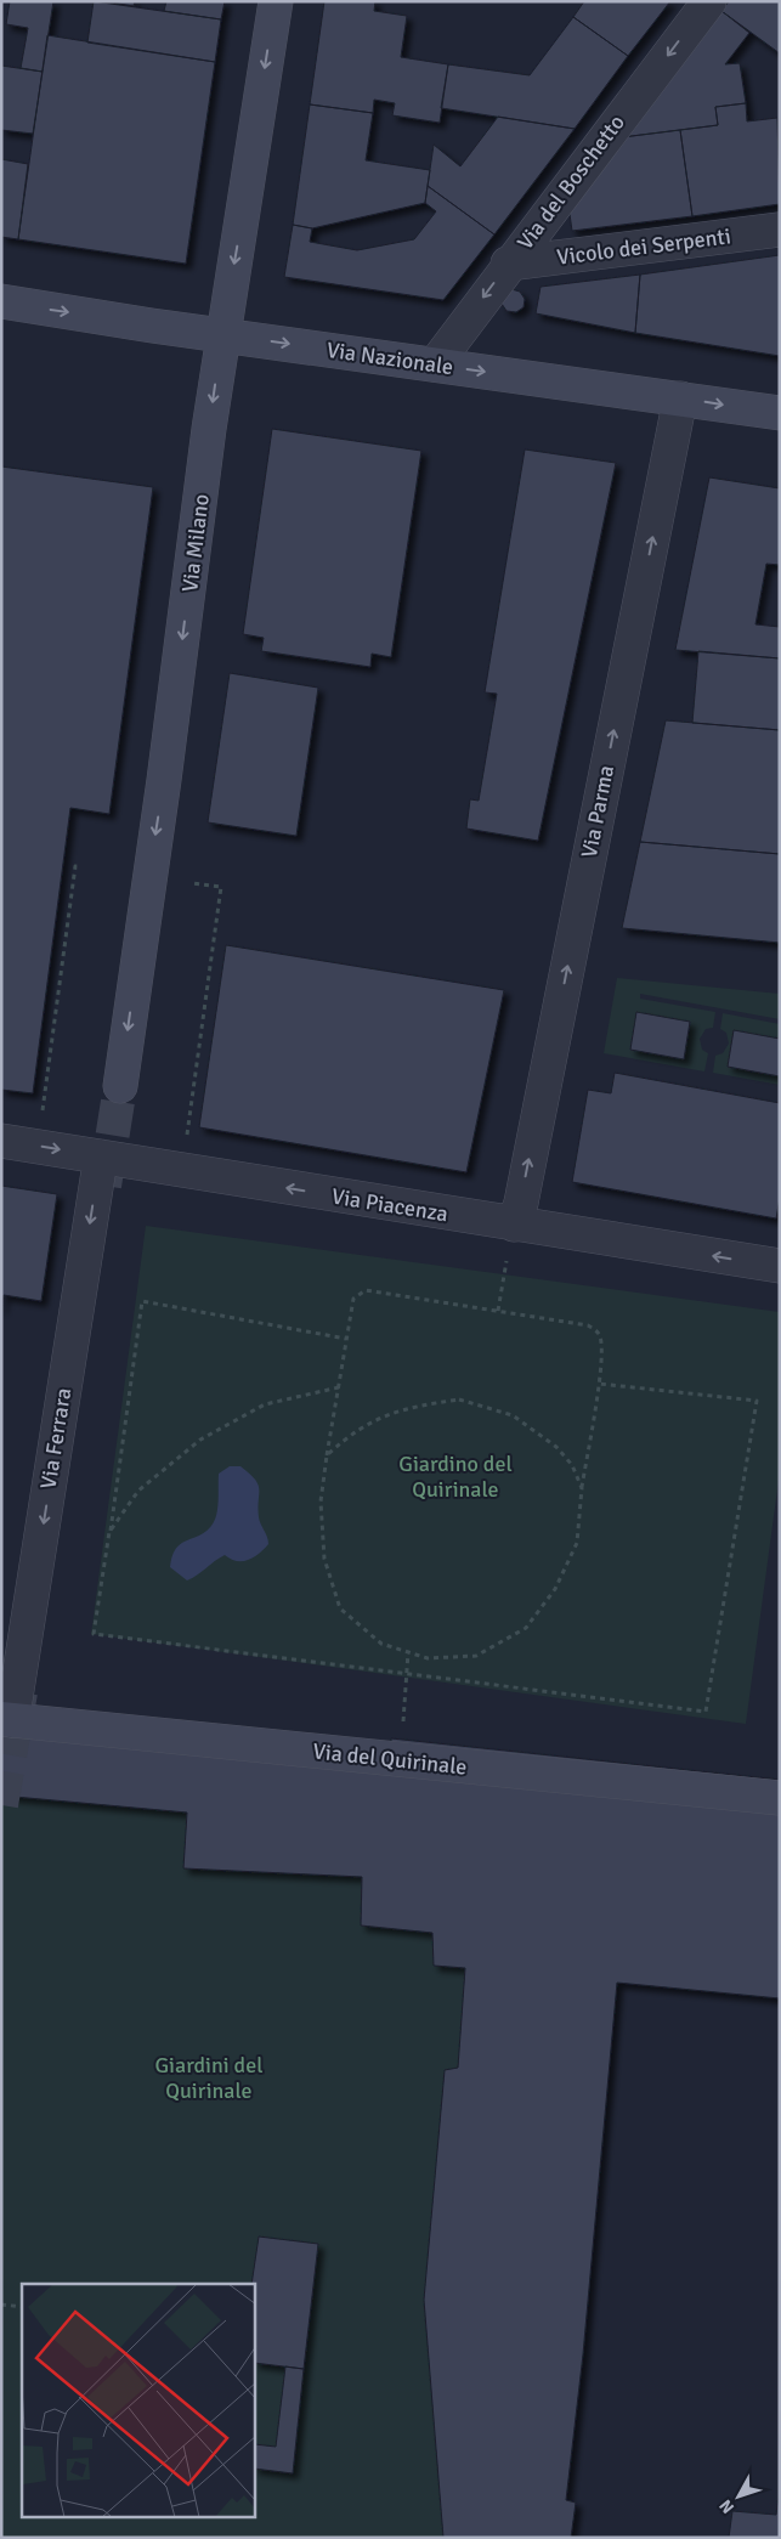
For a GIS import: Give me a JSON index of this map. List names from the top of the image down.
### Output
{
  "streets": {
    "street": [
      "Via del Boschetto",
      "Vicolo dei Serpenti",
      "Via Nazionale",
      "Via Milano",
      "Via Parma",
      "Via Piacenza",
      "Via Ferrara",
      "Via del Quirinale"
    ]
  },
  "crossings": [
    ["Via del Boschetto", "Vicolo dei Serpenti"],
    ["Via del Boschetto", "Via Nazionale"],
    ["Via Nazionale", "Via Milano"],
    ["Via Nazionale", "Via Parma"],
    ["Via Parma", "Via Piacenza"],
    ["Via Piacenza", "Via Ferrara"],
    ["Via Ferrara", "Via del Quirinale"]
  ],
  "one_way": [
    "Via del Boschetto",
    "Via Nazionale",
    "Via Milano",
    "Via Parma",
    "Via Ferrara"
  ],
  "parks": ["Giardino del Quirinale", "Giardini del Quirinale"],
  "north": "bottom left"
}
